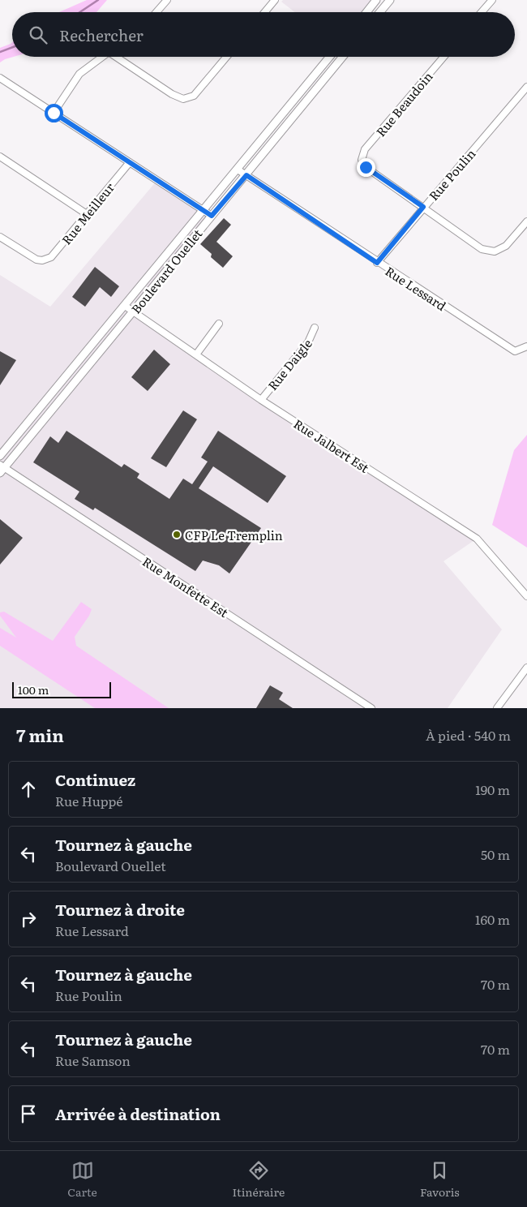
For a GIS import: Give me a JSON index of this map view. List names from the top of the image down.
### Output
{
  "streets": {
    "street": [
      "Rue Beaudoin",
      "Rue Poulin",
      "Rue Meilleur",
      "Boulevard Ouellet",
      "Rue Lessard",
      "Rue Daigle",
      "Rue Jalbert Est",
      "Rue Monfette Est"
    ]
  },
  "crossings": [
    ["Rue Beaudoin", "Rue Poulin"],
    ["Rue Poulin", "Rue Lessard"],
    ["Boulevard Ouellet", "Rue Lessard"],
    ["Boulevard Ouellet", "Rue Jalbert Est"],
    ["Boulevard Ouellet", "Rue Monfette Est"],
    ["Rue Daigle", "Rue Jalbert Est"]
  ],
  "places": ["CFP Le Tremplin"],
  "scale_bar": "100 m",
  "page": {
    "search": "Rechercher",
    "scale": "100 m",
    "heading": ["7 min", "À pied · 540 m"],
    "list": [
      ["Continuez", "Rue Huppé", "190 m"],
      ["Tournez à gauche", "Boulevard Ouellet", "50 m"],
      ["Tournez à droite", "Rue Lessard", "160 m"],
      ["Tournez à gauche", "Rue Poulin", "70 m"],
      ["Tournez à gauche", "Rue Samson", "70 m"],
      "Arrivée à destination"
    ],
    "nav": ["Carte", "Itinéraire", "Favoris"]
  }
}
